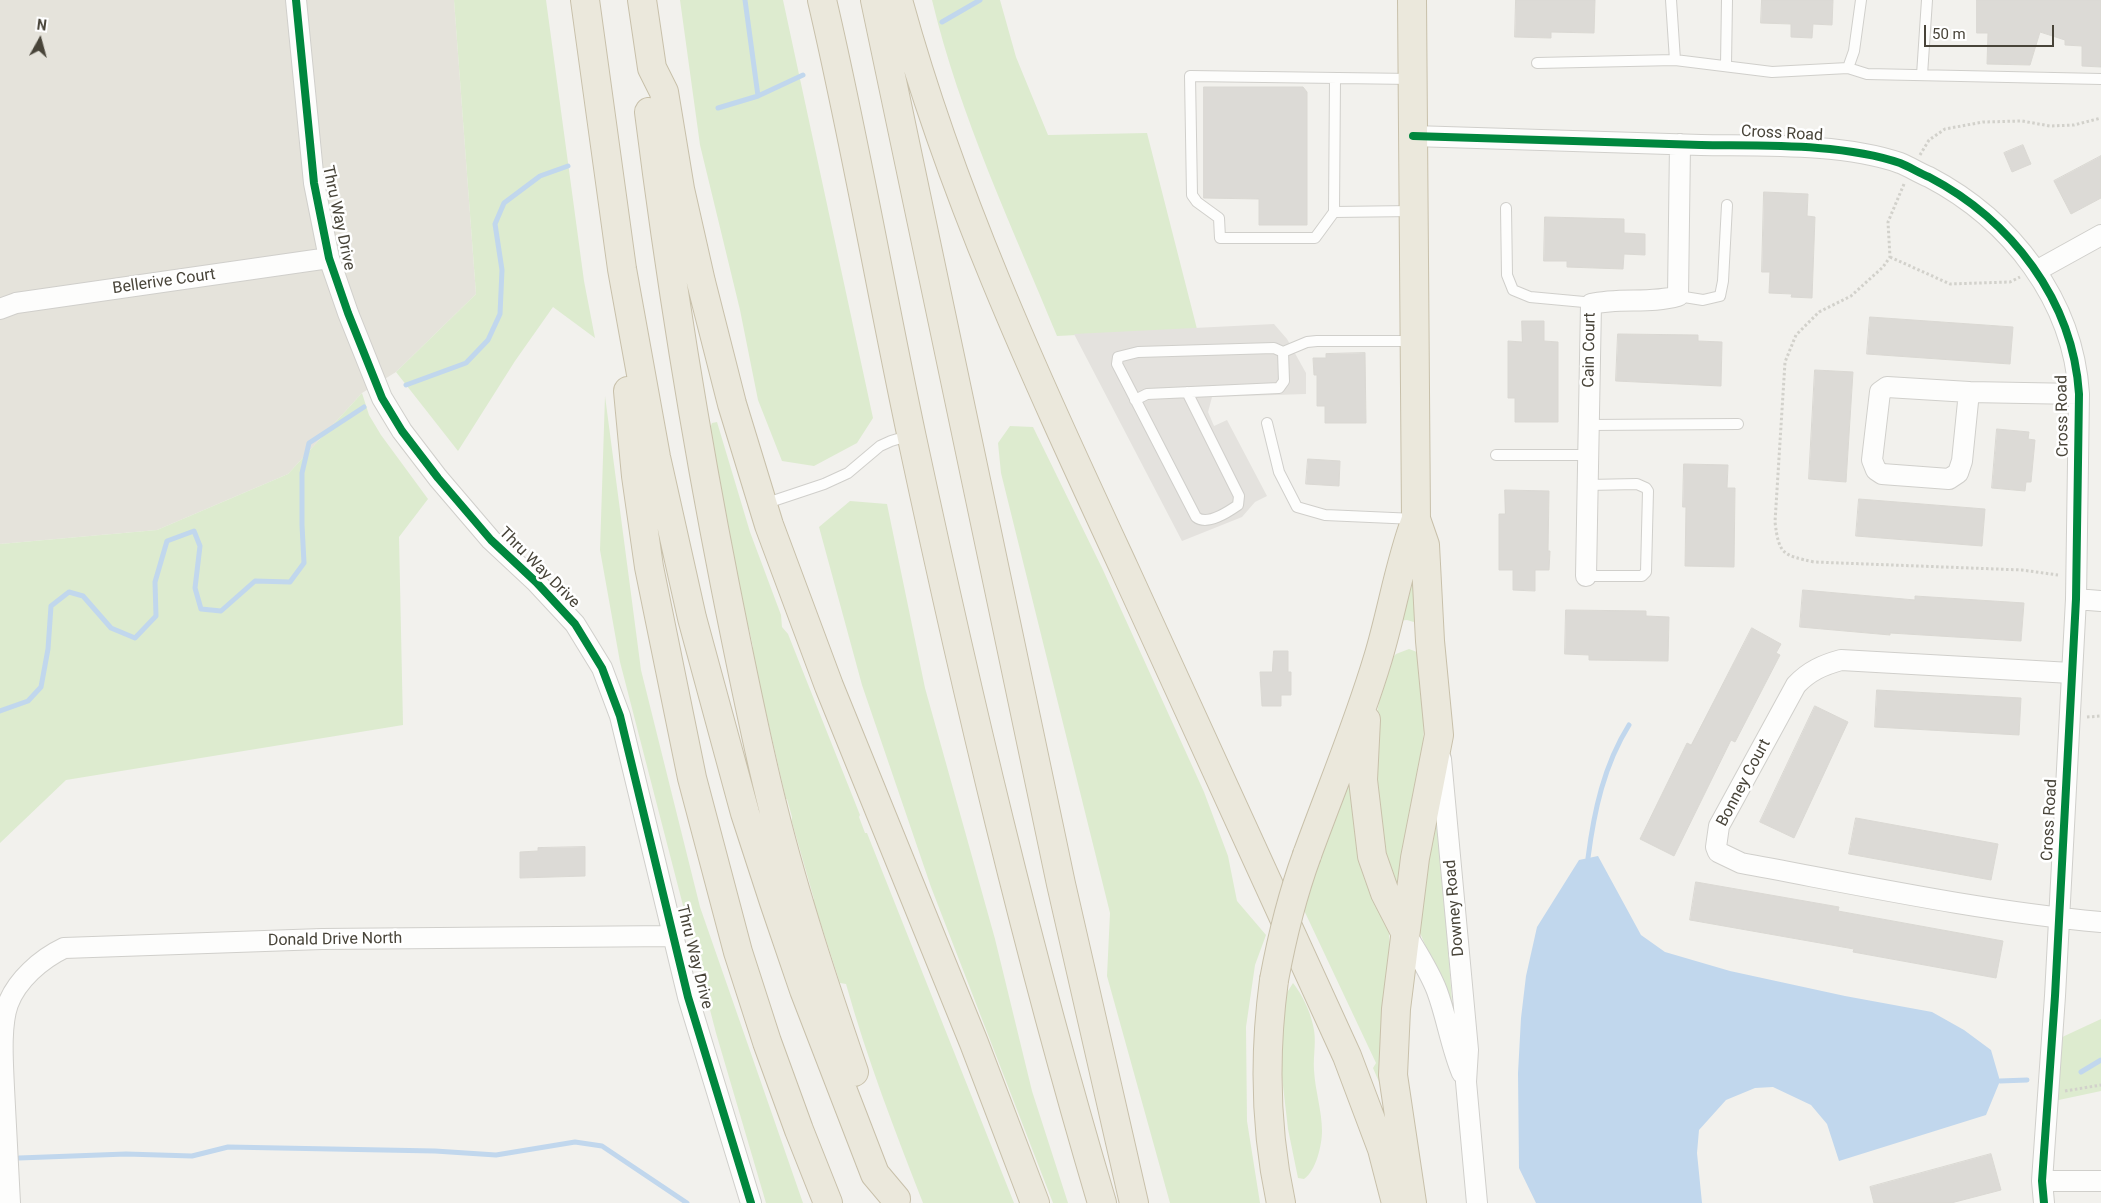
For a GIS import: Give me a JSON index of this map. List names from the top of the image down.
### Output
{
  "streets": {
    "street": [
      "Cross Road",
      "Thru Way Drive",
      "Bellerive Court",
      "Cain Court",
      "Bonney Court",
      "Downey Road",
      "Donald Drive North"
    ]
  },
  "crossings": [
    ["Cross Road", "Bonney Court"],
    ["Thru Way Drive", "Bellerive Court"],
    ["Thru Way Drive", "Donald Drive North"]
  ],
  "scale_bar": "50 m",
  "north": "top"
}
